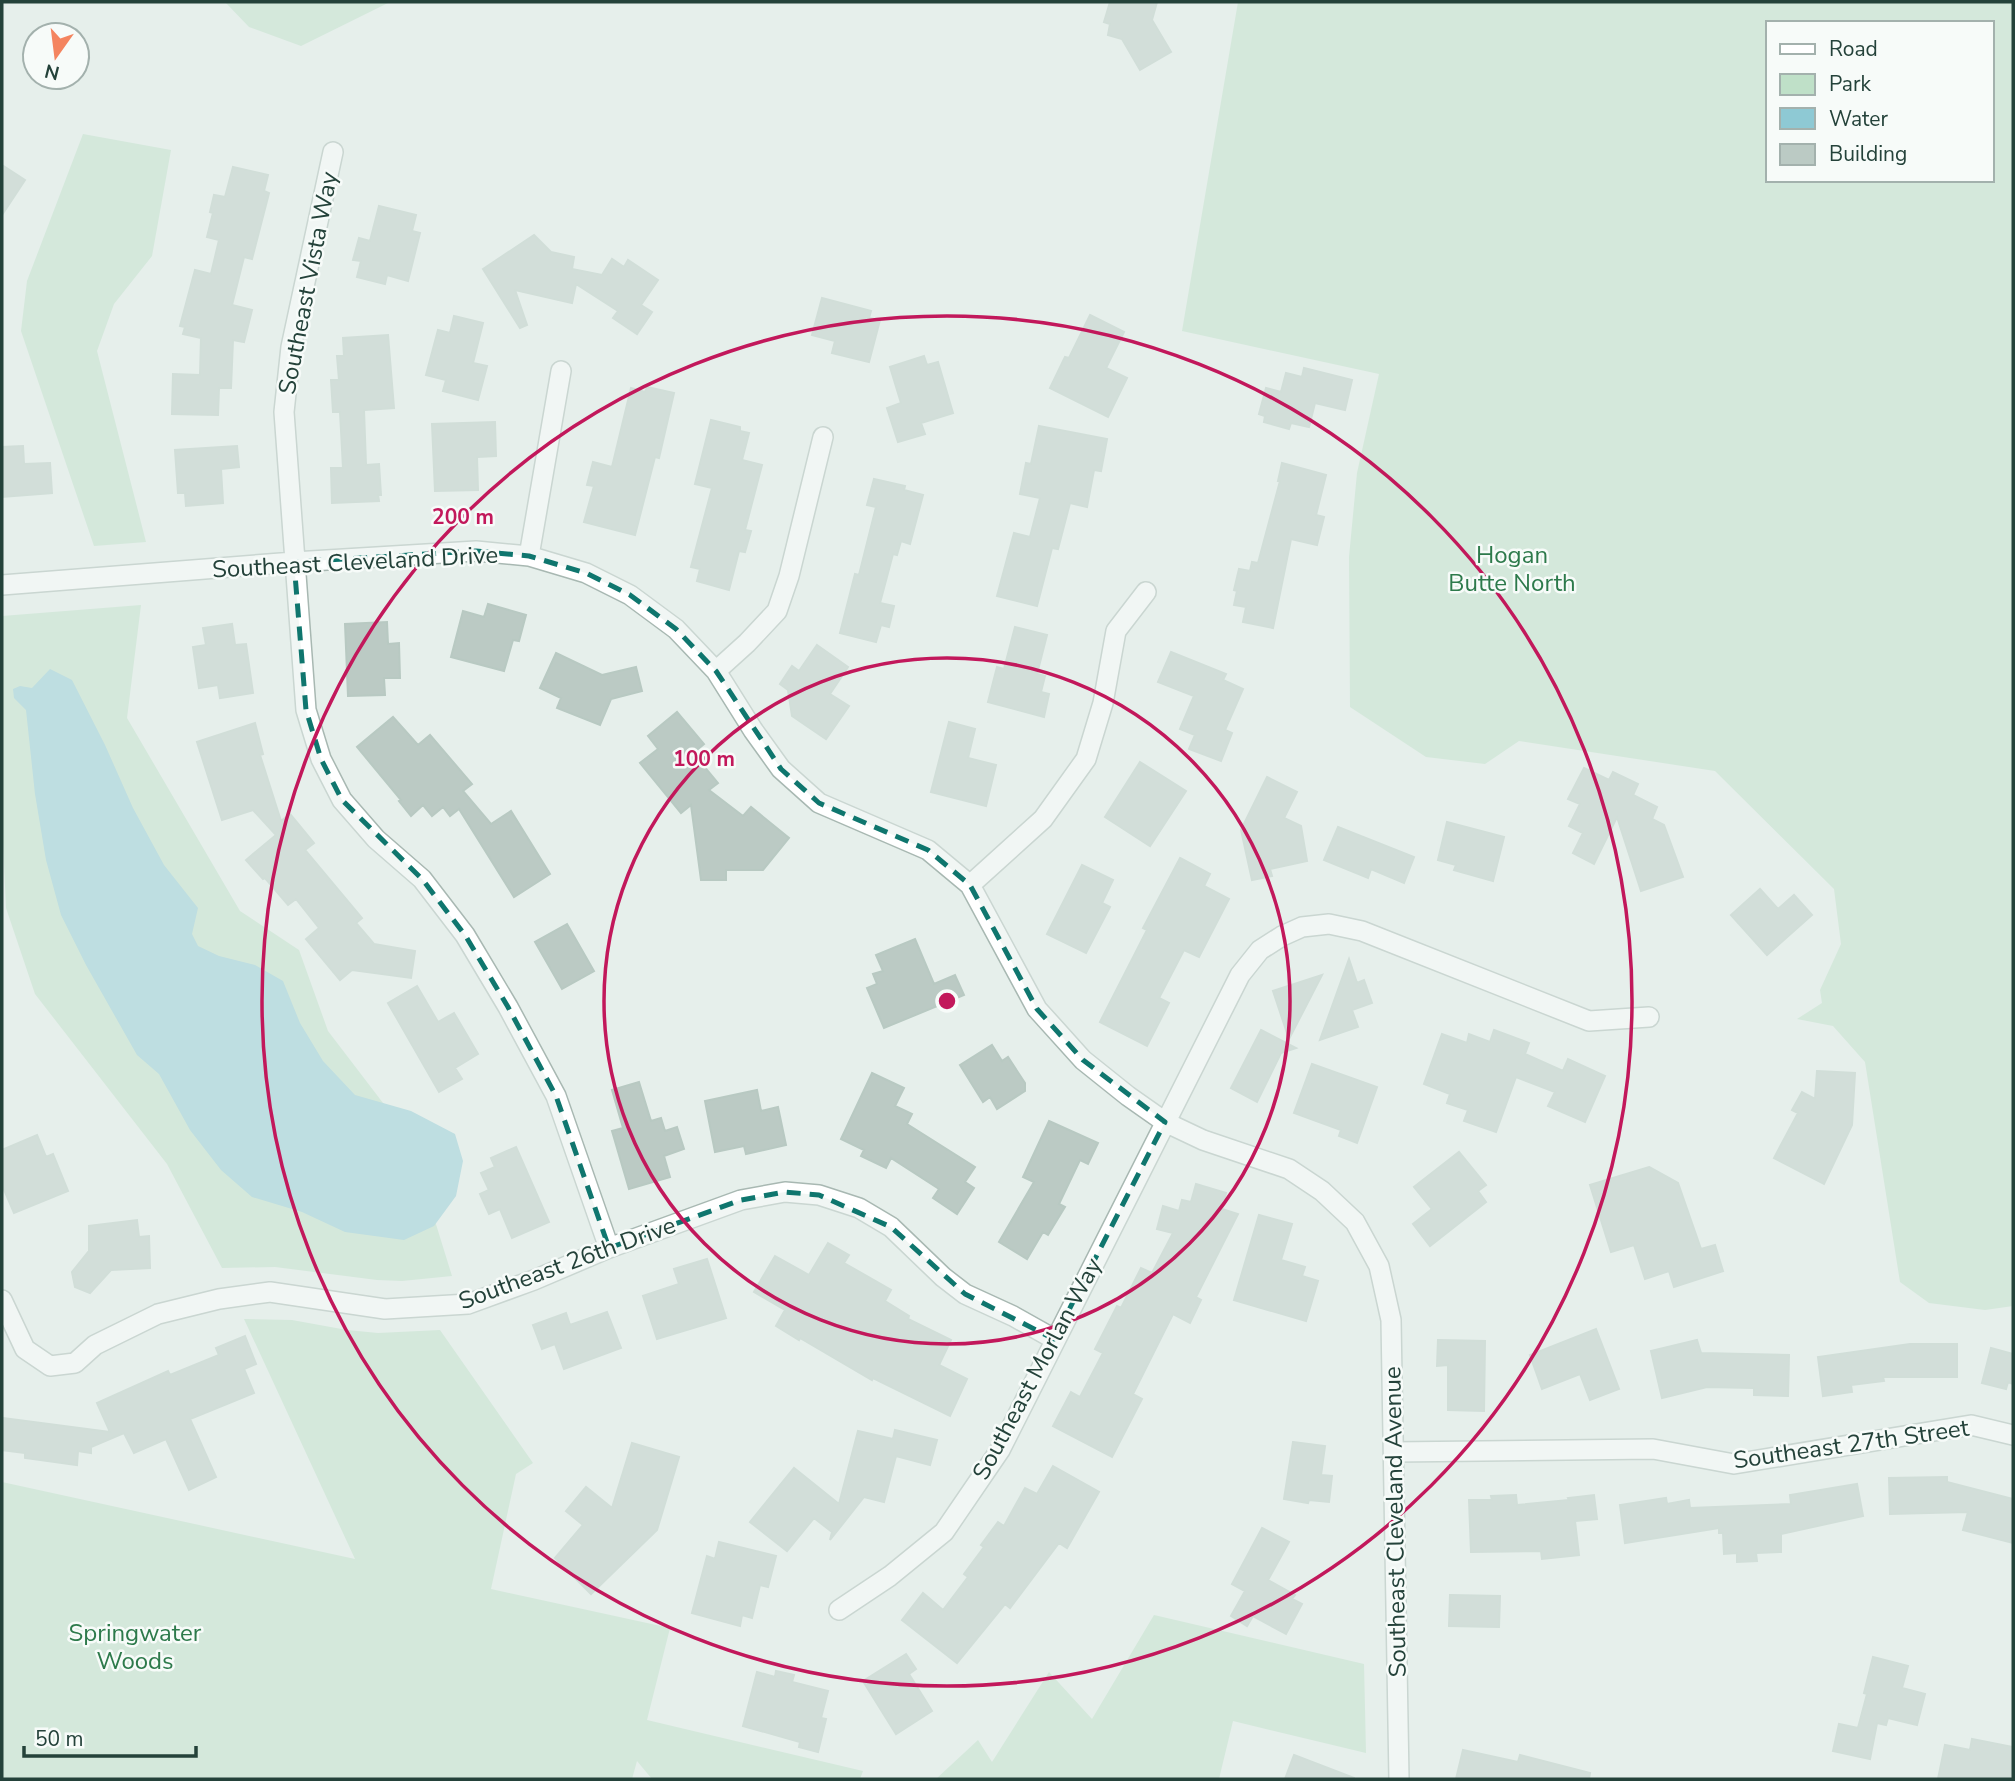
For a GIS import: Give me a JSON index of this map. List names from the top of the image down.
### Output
{
  "streets": {
    "street": [
      "Southeast Vista Way",
      "Southeast Cleveland Drive",
      "Southeast 26th Drive",
      "Southeast Morlan Way",
      "Southeast 27th Street",
      "Southeast Cleveland Avenue"
    ]
  },
  "crossings": [
    ["Southeast Vista Way", "Southeast Cleveland Drive"],
    ["Southeast Vista Way", "Southeast 26th Drive"],
    ["Southeast Cleveland Drive", "Southeast Morlan Way"],
    ["Southeast Cleveland Drive", "Southeast Cleveland Avenue"],
    ["Southeast 26th Drive", "Southeast Morlan Way"],
    ["Southeast 27th Street", "Southeast Cleveland Avenue"]
  ],
  "parks": ["Hogan Butte North", "Springwater Woods"],
  "legend": [
    "Road",
    "Park",
    "Water",
    "Building"
  ],
  "scale_bar": "50 m",
  "north": "bottom",
  "rings": ["200 m", "100 m"]
}
